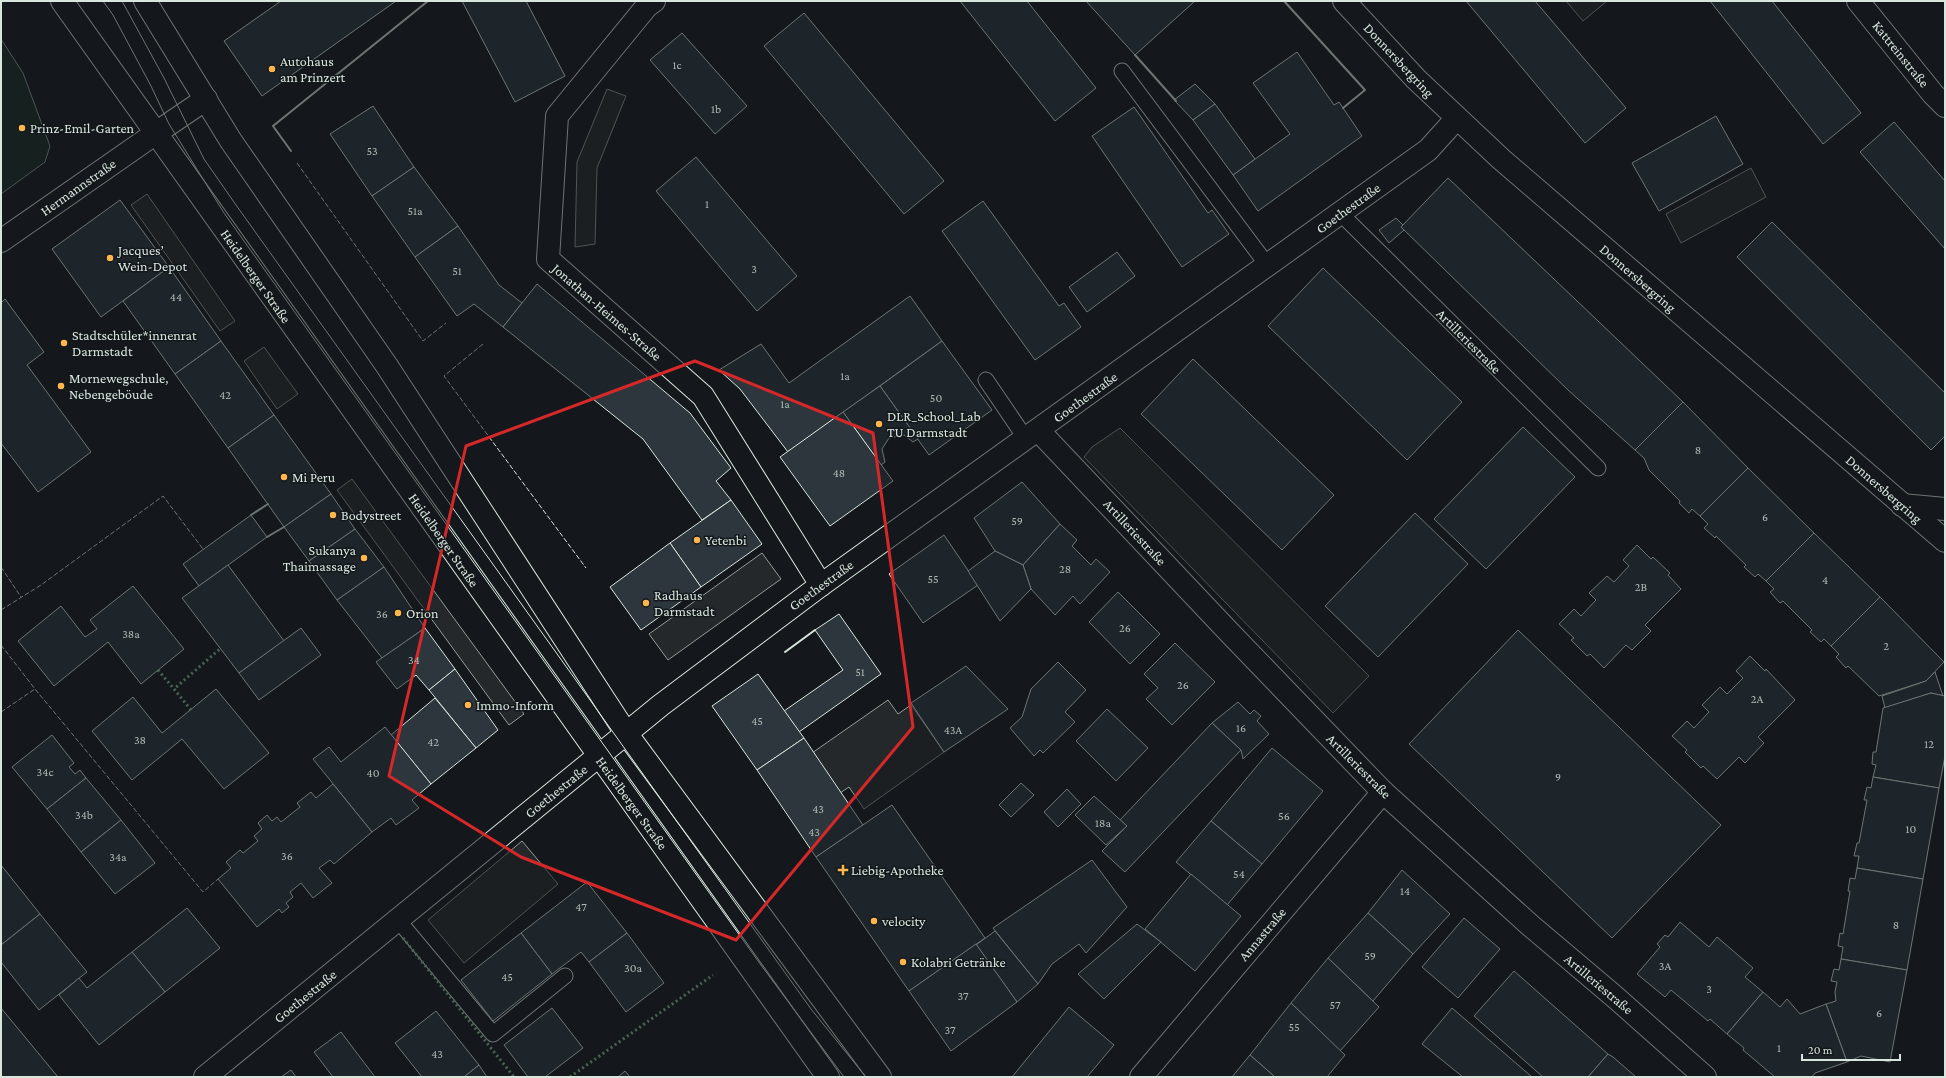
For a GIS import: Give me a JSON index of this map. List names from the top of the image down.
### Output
{
  "streets": {
    "street": [
      "Kattreinstraße",
      "Donnersbergring",
      "Hermannstraße",
      "Goethestraße",
      "Heidelberger Straße",
      "Jonathan-Heimes-Straße",
      "Artilleriestraße",
      "Annastraße"
    ]
  },
  "crossings": [
    ["Donnersbergring", "Goethestraße"],
    ["Hermannstraße", "Heidelberger Straße"],
    ["Goethestraße", "Heidelberger Straße"],
    ["Goethestraße", "Jonathan-Heimes-Straße"],
    ["Goethestraße", "Artilleriestraße"],
    ["Artilleriestraße", "Annastraße"]
  ],
  "places": {
    "other": [
      "Autohaus am Prinzert",
      "Prinz-Emil-Garten",
      "Jacques’ Wein-Depot",
      "Stadtschüler*innenrat Darmstadt",
      "Mornewegschule, Nebengeböude",
      "DLR_School_Lab TU Darmstadt",
      "Mi Peru",
      "Bodystreet",
      "Yetenbi",
      "Sukanya Thaimassage",
      "Radhaus Darmstadt",
      "Orion",
      "Immo-Inform",
      "velocity",
      "Kolabri Getränke"
    ],
    "health": ["Liebig-Apotheke"]
  },
  "house_numbers": [
    "1c",
    "1b",
    "53",
    "1",
    "51a",
    "3",
    "51",
    "44",
    "1a",
    "42",
    "50",
    "1a",
    "8",
    "48",
    "6",
    "59",
    "28",
    "55",
    "4",
    "2B",
    "36",
    "26",
    "38a",
    "2",
    "34",
    "51",
    "26",
    "2A",
    "45",
    "16",
    "43A",
    "38",
    "42",
    "12",
    "34c",
    "40",
    "9",
    "43",
    "34b",
    "56",
    "18a",
    "10",
    "43",
    "36",
    "34a",
    "54",
    "14",
    "47",
    "8",
    "59",
    "3A",
    "30a",
    "45",
    "3",
    "37",
    "57",
    "6",
    "55",
    "37",
    "1",
    "43"
  ],
  "scale_bar": "20 m"
}
